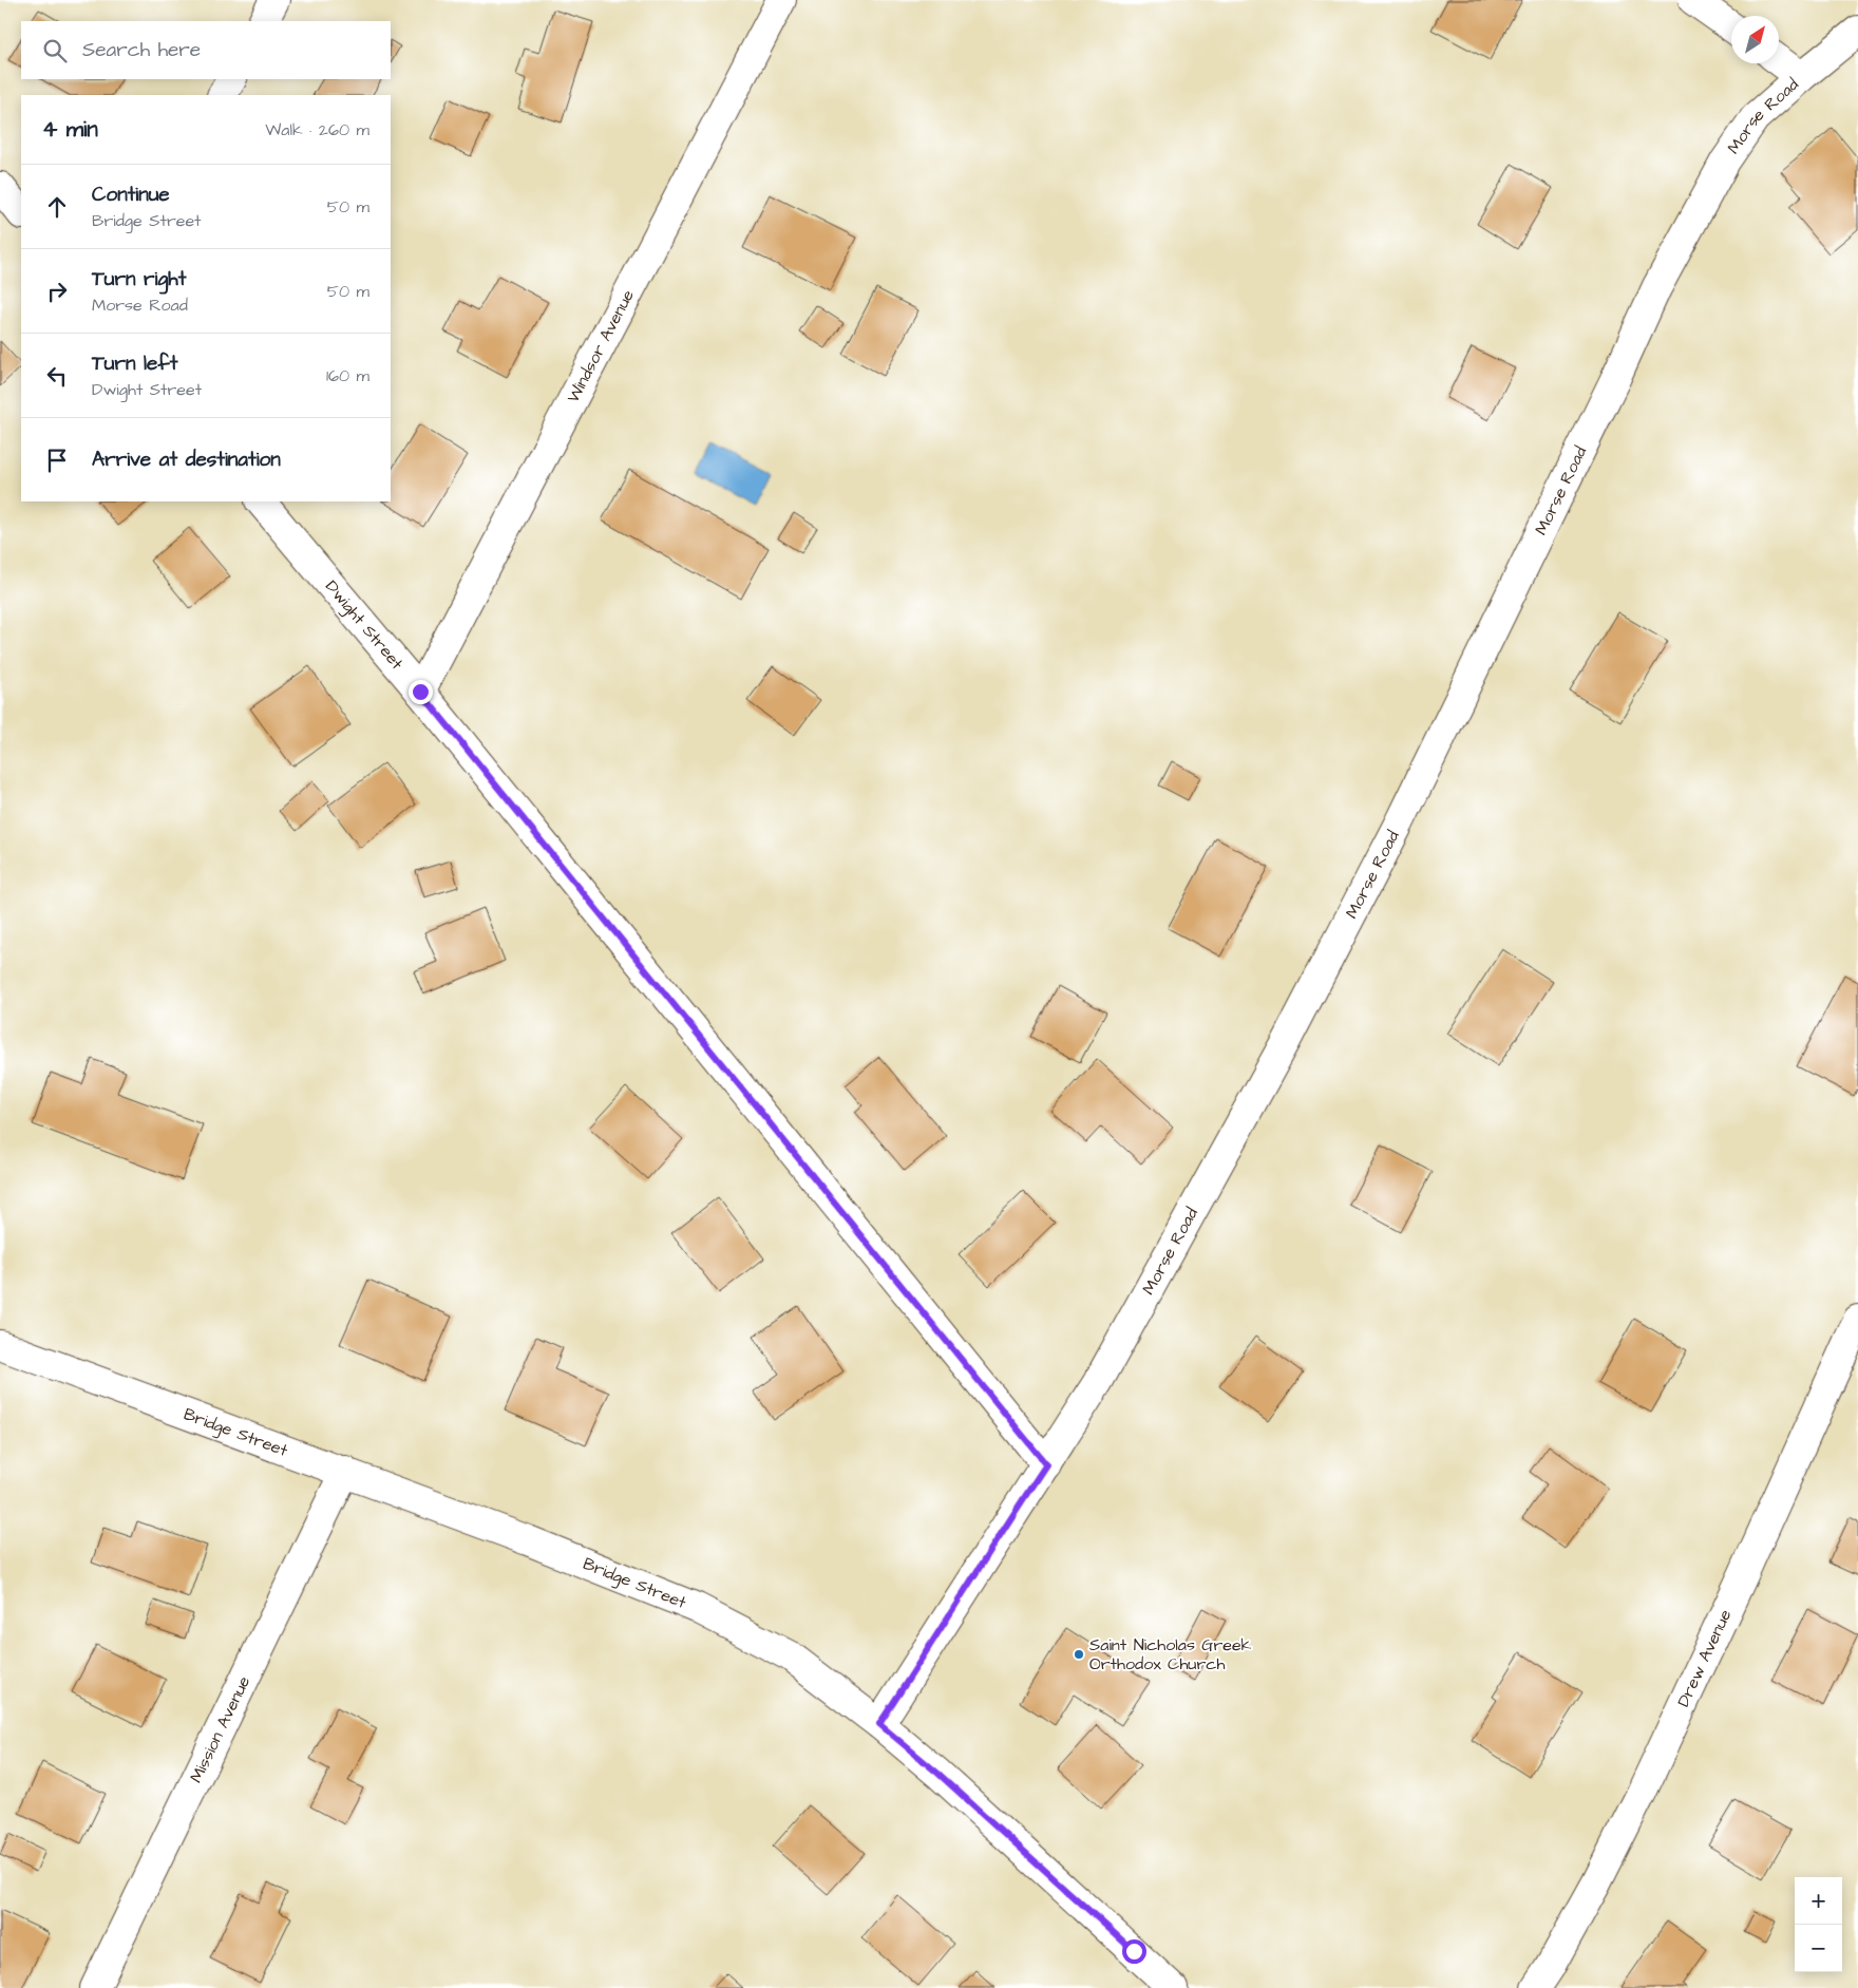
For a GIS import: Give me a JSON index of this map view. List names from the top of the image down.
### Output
{
  "streets": {
    "street": [
      "Morse Road",
      "Windsor Avenue",
      "Dwight Street",
      "Bridge Street",
      "Drew Avenue",
      "Mission Avenue"
    ]
  },
  "crossings": [
    ["Morse Road", "Dwight Street"],
    ["Morse Road", "Bridge Street"],
    ["Windsor Avenue", "Dwight Street"],
    ["Bridge Street", "Mission Avenue"]
  ],
  "places": ["Saint Nicholas Greek Orthodox Church"],
  "north": "top right",
  "page": {
    "search": "Search here",
    "heading": ["4 min", "Walk · 260 m"],
    "list": [
      ["Continue", "Bridge Street", "50 m"],
      ["Turn right", "Morse Road", "50 m"],
      ["Turn left", "Dwight Street", "160 m"],
      "Arrive at destination"
    ],
    "map_buttons": ["+", "−"]
  }
}
